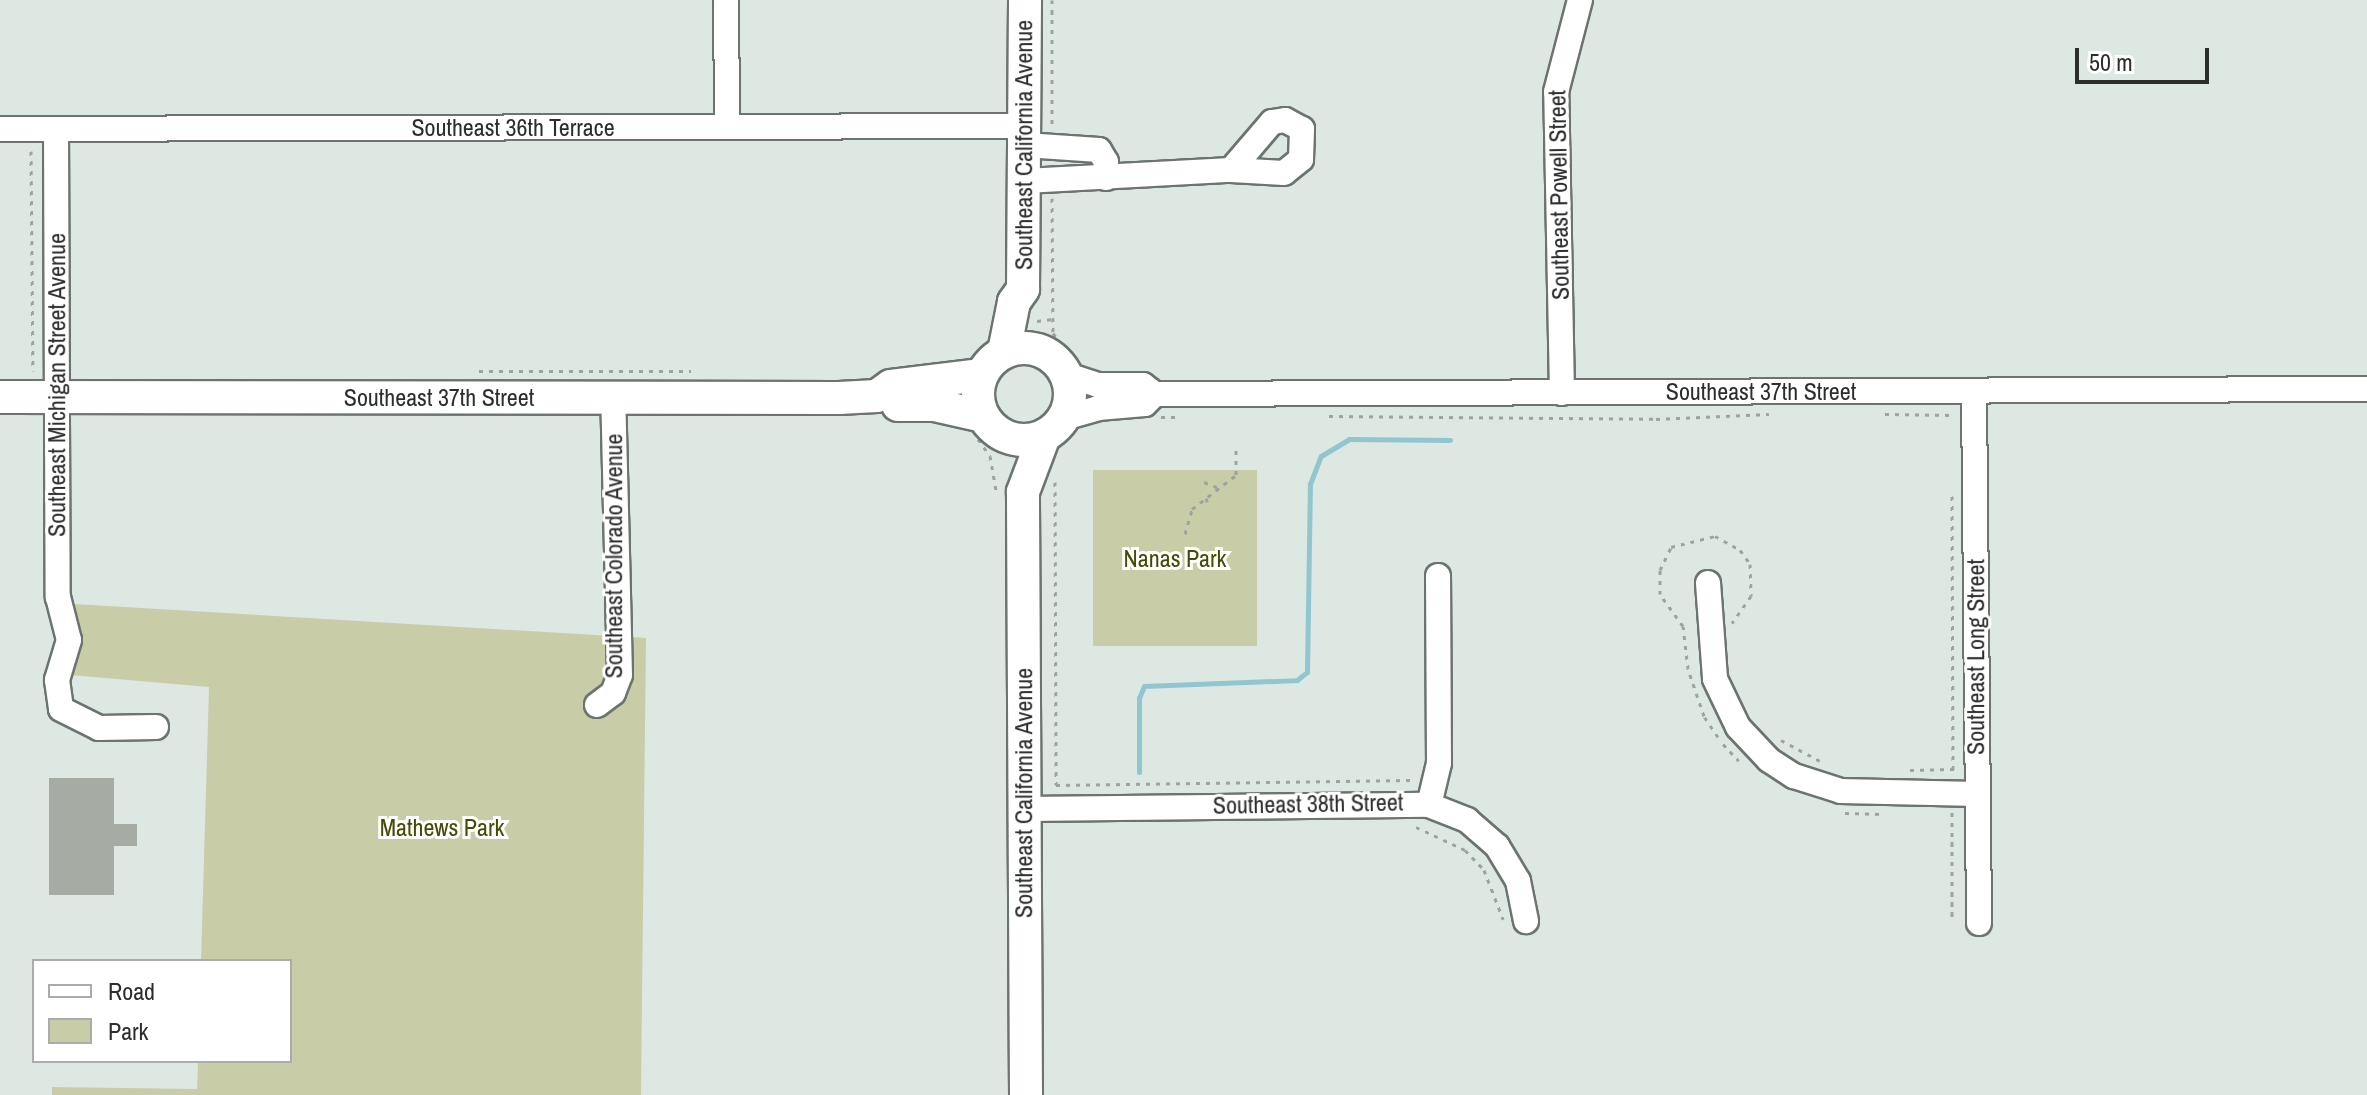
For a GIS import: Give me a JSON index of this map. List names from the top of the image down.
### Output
{
  "streets": {
    "main road": ["Southeast California Avenue", "Southeast 37th Street"],
    "street": [
      "Southeast 36th Terrace",
      "Southeast Powell Street",
      "Southeast Michigan Street Avenue",
      "Southeast Colorado Avenue",
      "Southeast Long Street",
      "Southeast 38th Street"
    ]
  },
  "crossings": [
    ["Southeast 36th Terrace", "Southeast California Avenue"],
    ["Southeast 36th Terrace", "Southeast Michigan Street Avenue"],
    ["Southeast California Avenue", "Southeast 37th Street"],
    ["Southeast California Avenue", "Southeast 38th Street"],
    ["Southeast Powell Street", "Southeast 37th Street"],
    ["Southeast Michigan Street Avenue", "Southeast 37th Street"],
    ["Southeast 37th Street", "Southeast Colorado Avenue"],
    ["Southeast 37th Street", "Southeast Long Street"]
  ],
  "parks": ["Nanas Park", "Mathews Park"],
  "legend": ["Road", "Park"],
  "scale_bar": "50 m"
}
